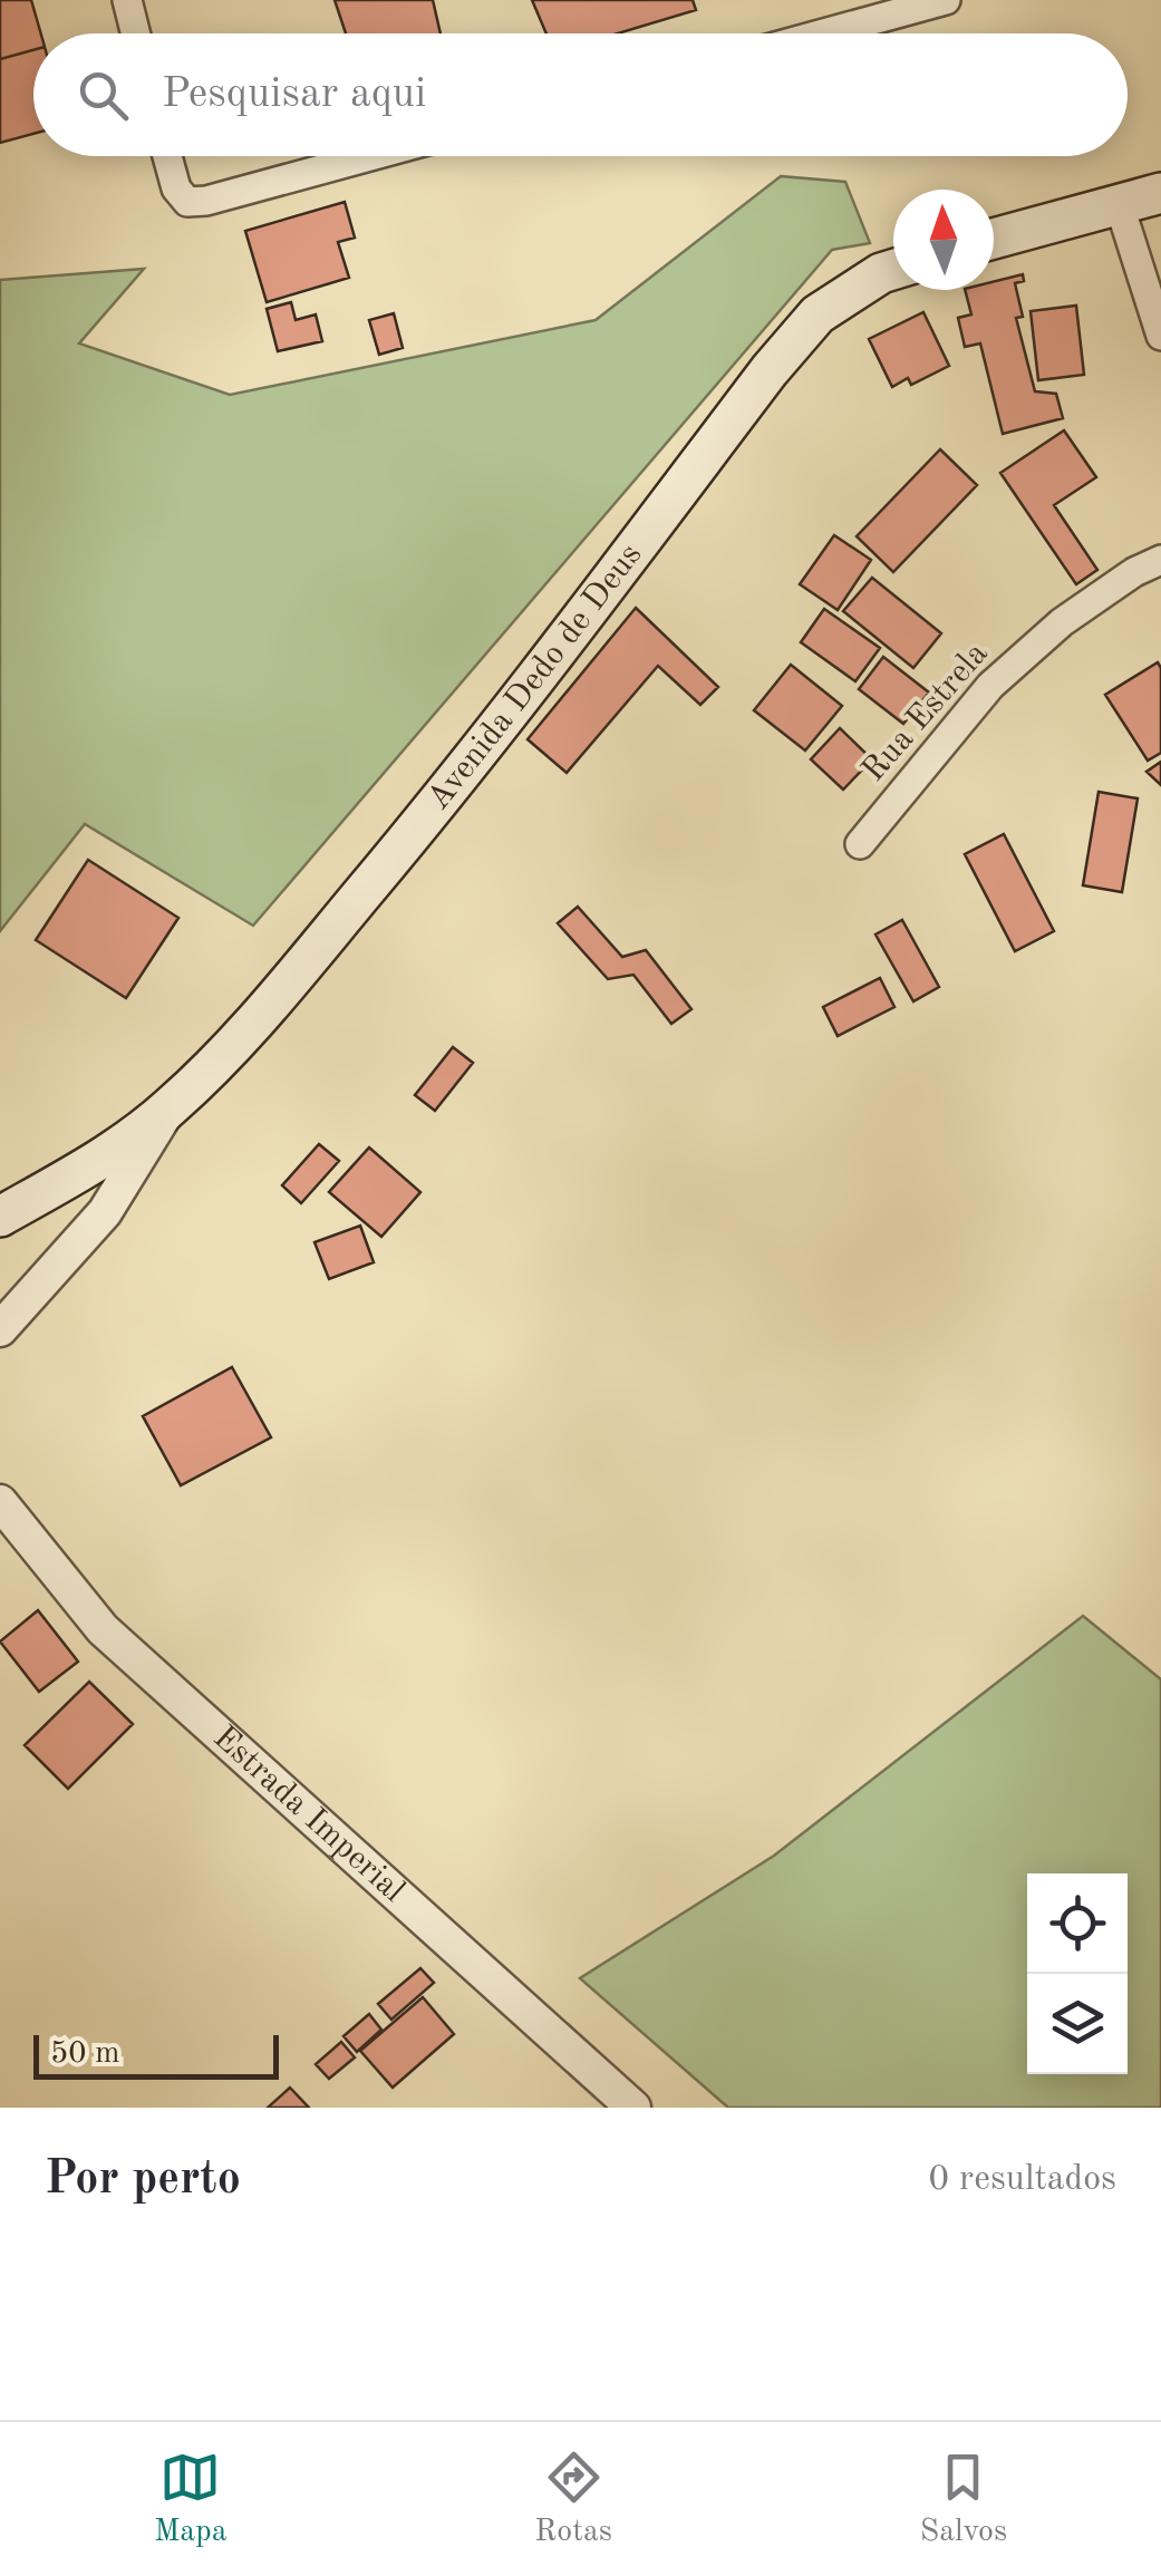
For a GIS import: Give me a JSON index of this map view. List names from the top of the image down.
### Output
{
  "streets": {
    "main road": ["Avenida Dedo de Deus"],
    "street": ["Rua Estrela", "Estrada Imperial"]
  },
  "scale_bar": "50 m",
  "north": "top",
  "page": {
    "search": "Pesquisar aqui",
    "scale": "50 m",
    "heading": ["Por perto", "0 resultados"],
    "nav": ["Mapa", "Rotas", "Salvos"]
  }
}
